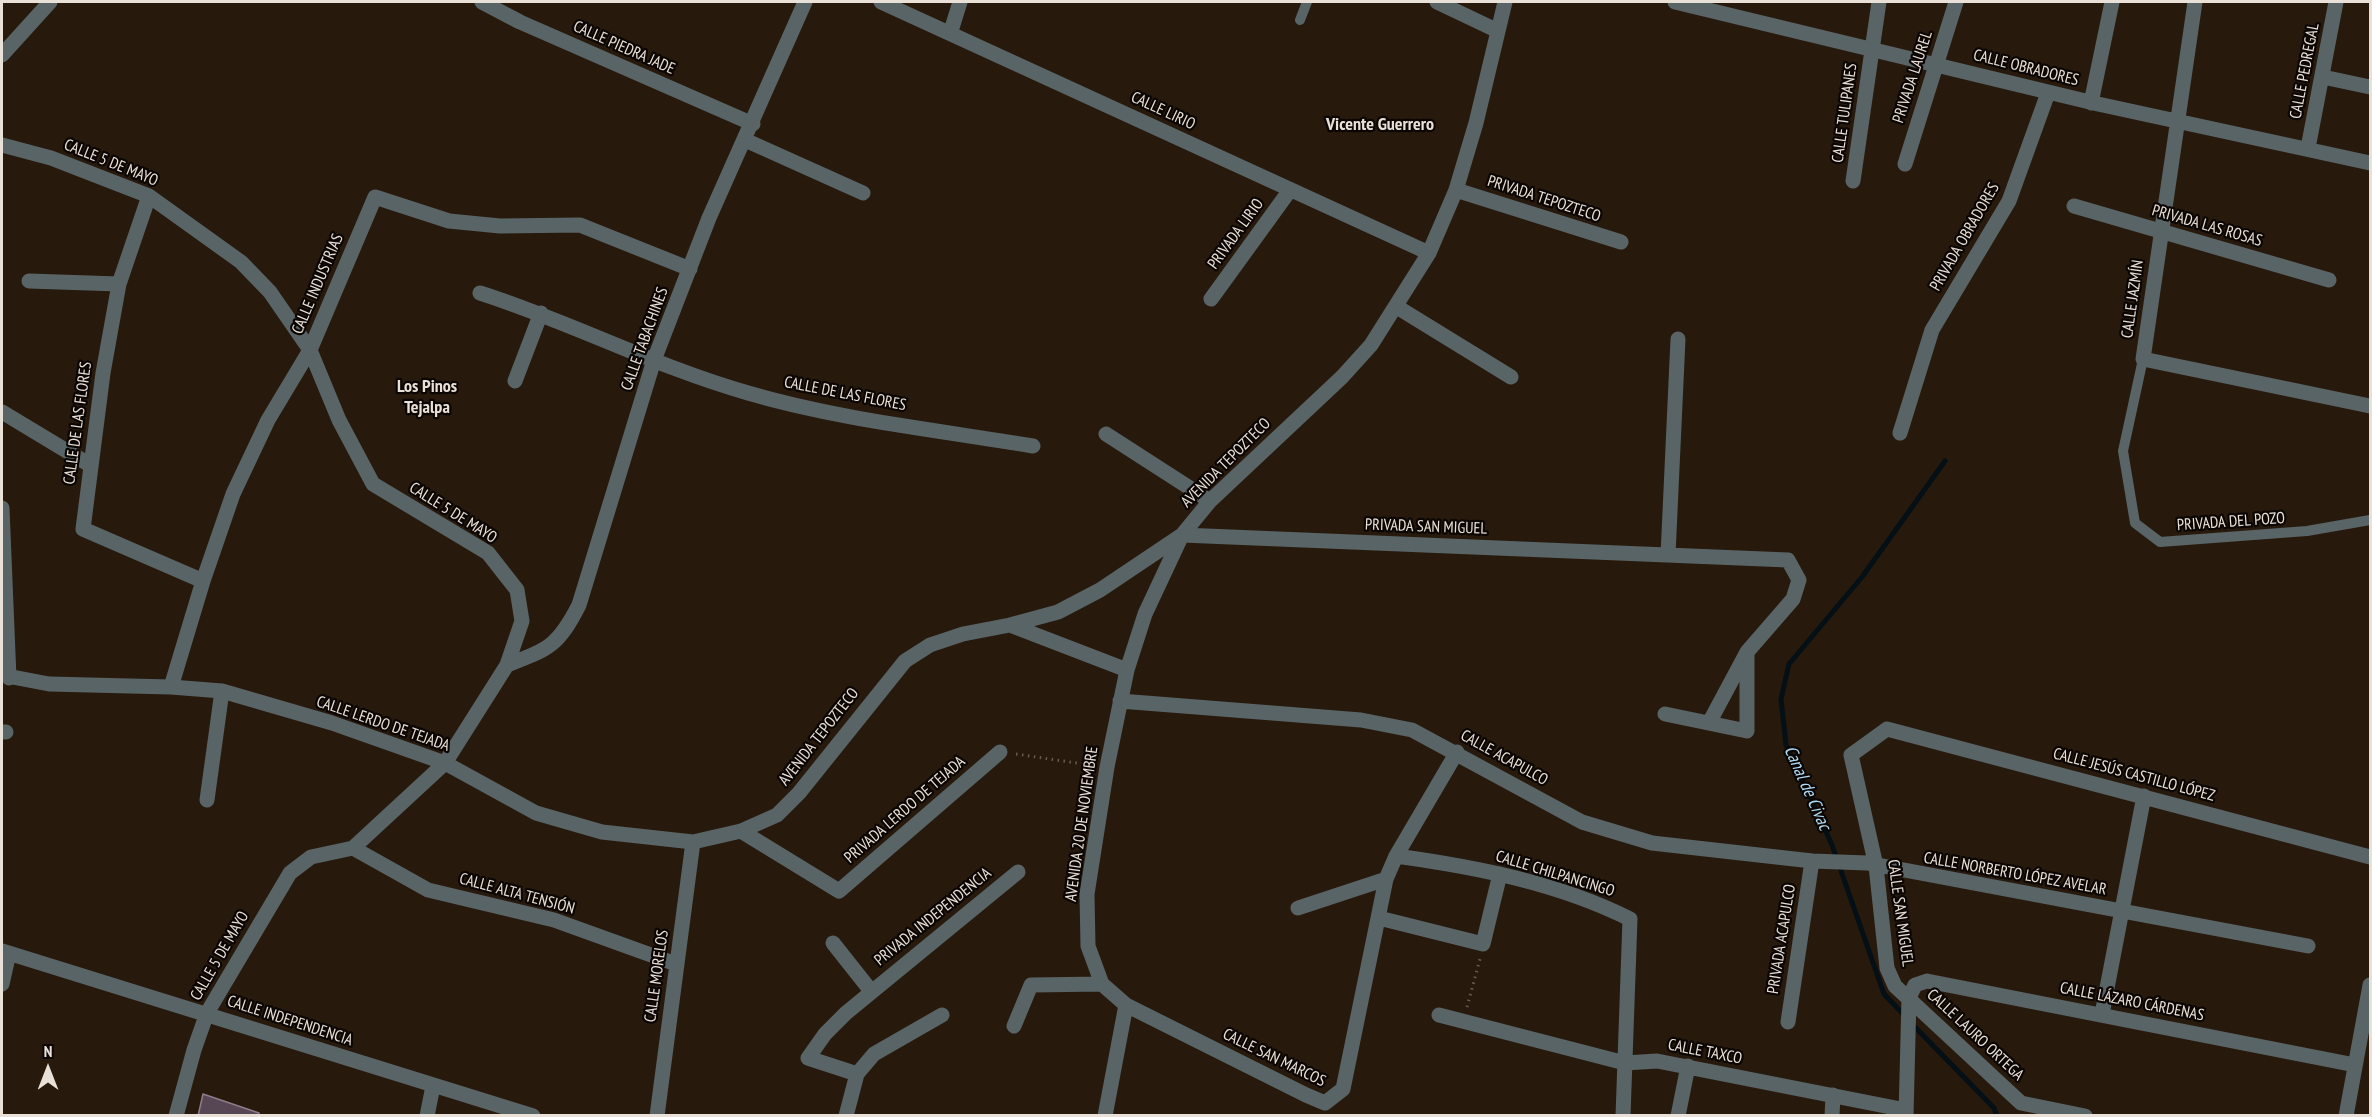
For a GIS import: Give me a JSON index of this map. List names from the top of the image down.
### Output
{
  "streets": {
    "street": [
      "CALLE PIEDRA JADE",
      "CALLE OBRADORES",
      "CALLE PEDREGAL",
      "PRIVADA LAUREL",
      "CALLE LIRIO",
      "CALLE TULIPANES",
      "CALLE 5 DE MAYO",
      "PRIVADA TEPOZTECO",
      "PRIVADA LAS ROSAS",
      "PRIVADA LIRIO",
      "PRIVADA OBRADORES",
      "CALLE INDUSTRIAS",
      "CALLE JAZMÍN",
      "CALLE TABACHINES",
      "CALLE DE LAS FLORES",
      "AVENIDA TEPOZTECO",
      "PRIVADA SAN MIGUEL",
      "CALLE LERDO DE TEJADA",
      "CALLE ACAPULCO",
      "CALLE JESÚS CASTILLO LÓPEZ",
      "PRIVADA LERDO DE TEJADA",
      "AVENIDA 20 DE NOVIEMBRE",
      "CALLE CHILPANCINGO",
      "CALLE NORBERTO LÓPEZ AVELAR",
      "CALLE ALTA TENSIÓN",
      "CALLE SAN MIGUEL",
      "PRIVADA INDEPENDENCIA",
      "PRIVADA ACAPULCO",
      "CALLE MORELOS",
      "CALLE LÁZARO CÁRDENAS",
      "CALLE INDEPENDENCIA",
      "CALLE LAURO ORTEGA",
      "CALLE TAXCO",
      "CALLE SAN MARCOS"
    ],
    "lane": ["PRIVADA DEL POZO"]
  },
  "crossings": [
    ["CALLE PIEDRA JADE", "CALLE TABACHINES"],
    ["CALLE OBRADORES", "CALLE PEDREGAL"],
    ["CALLE OBRADORES", "PRIVADA LAUREL"],
    ["CALLE OBRADORES", "CALLE TULIPANES"],
    ["CALLE OBRADORES", "PRIVADA OBRADORES"],
    ["CALLE OBRADORES", "CALLE JAZMÍN"],
    ["CALLE LIRIO", "PRIVADA LIRIO"],
    ["CALLE LIRIO", "AVENIDA TEPOZTECO"],
    ["CALLE 5 DE MAYO", "CALLE INDUSTRIAS"],
    ["CALLE 5 DE MAYO", "CALLE TABACHINES"],
    ["CALLE 5 DE MAYO", "CALLE DE LAS FLORES"],
    ["CALLE 5 DE MAYO", "CALLE LERDO DE TEJADA"],
    ["CALLE 5 DE MAYO", "CALLE ALTA TENSIÓN"],
    ["CALLE 5 DE MAYO", "CALLE INDEPENDENCIA"],
    ["PRIVADA TEPOZTECO", "AVENIDA TEPOZTECO"],
    ["PRIVADA LAS ROSAS", "CALLE JAZMÍN"],
    ["CALLE INDUSTRIAS", "CALLE TABACHINES"],
    ["CALLE INDUSTRIAS", "CALLE DE LAS FLORES"],
    ["CALLE INDUSTRIAS", "CALLE LERDO DE TEJADA"],
    ["CALLE JAZMÍN", "PRIVADA DEL POZO"],
    ["CALLE TABACHINES", "CALLE DE LAS FLORES"],
    ["AVENIDA TEPOZTECO", "PRIVADA SAN MIGUEL"],
    ["AVENIDA TEPOZTECO", "CALLE LERDO DE TEJADA"],
    ["AVENIDA TEPOZTECO", "PRIVADA LERDO DE TEJADA"],
    ["AVENIDA TEPOZTECO", "AVENIDA 20 DE NOVIEMBRE"],
    ["PRIVADA SAN MIGUEL", "AVENIDA 20 DE NOVIEMBRE"],
    ["CALLE LERDO DE TEJADA", "PRIVADA LERDO DE TEJADA"],
    ["CALLE LERDO DE TEJADA", "CALLE MORELOS"],
    ["CALLE ACAPULCO", "AVENIDA 20 DE NOVIEMBRE"],
    ["CALLE ACAPULCO", "CALLE NORBERTO LÓPEZ AVELAR"],
    ["CALLE ACAPULCO", "CALLE SAN MIGUEL"],
    ["CALLE ACAPULCO", "PRIVADA ACAPULCO"],
    ["CALLE ACAPULCO", "CALLE SAN MARCOS"],
    ["CALLE JESÚS CASTILLO LÓPEZ", "CALLE SAN MIGUEL"],
    ["AVENIDA 20 DE NOVIEMBRE", "CALLE SAN MARCOS"],
    ["CALLE CHILPANCINGO", "CALLE TAXCO"],
    ["CALLE CHILPANCINGO", "CALLE SAN MARCOS"],
    ["CALLE NORBERTO LÓPEZ AVELAR", "CALLE SAN MIGUEL"],
    ["CALLE ALTA TENSIÓN", "CALLE MORELOS"],
    ["CALLE SAN MIGUEL", "CALLE LÁZARO CÁRDENAS"],
    ["CALLE SAN MIGUEL", "CALLE LAURO ORTEGA"],
    ["CALLE LÁZARO CÁRDENAS", "CALLE LAURO ORTEGA"]
  ],
  "districts": ["Vicente Guerrero", "Los Pinos Tejalpa"],
  "water": ["Canal de Civac"],
  "north": "top"
}
